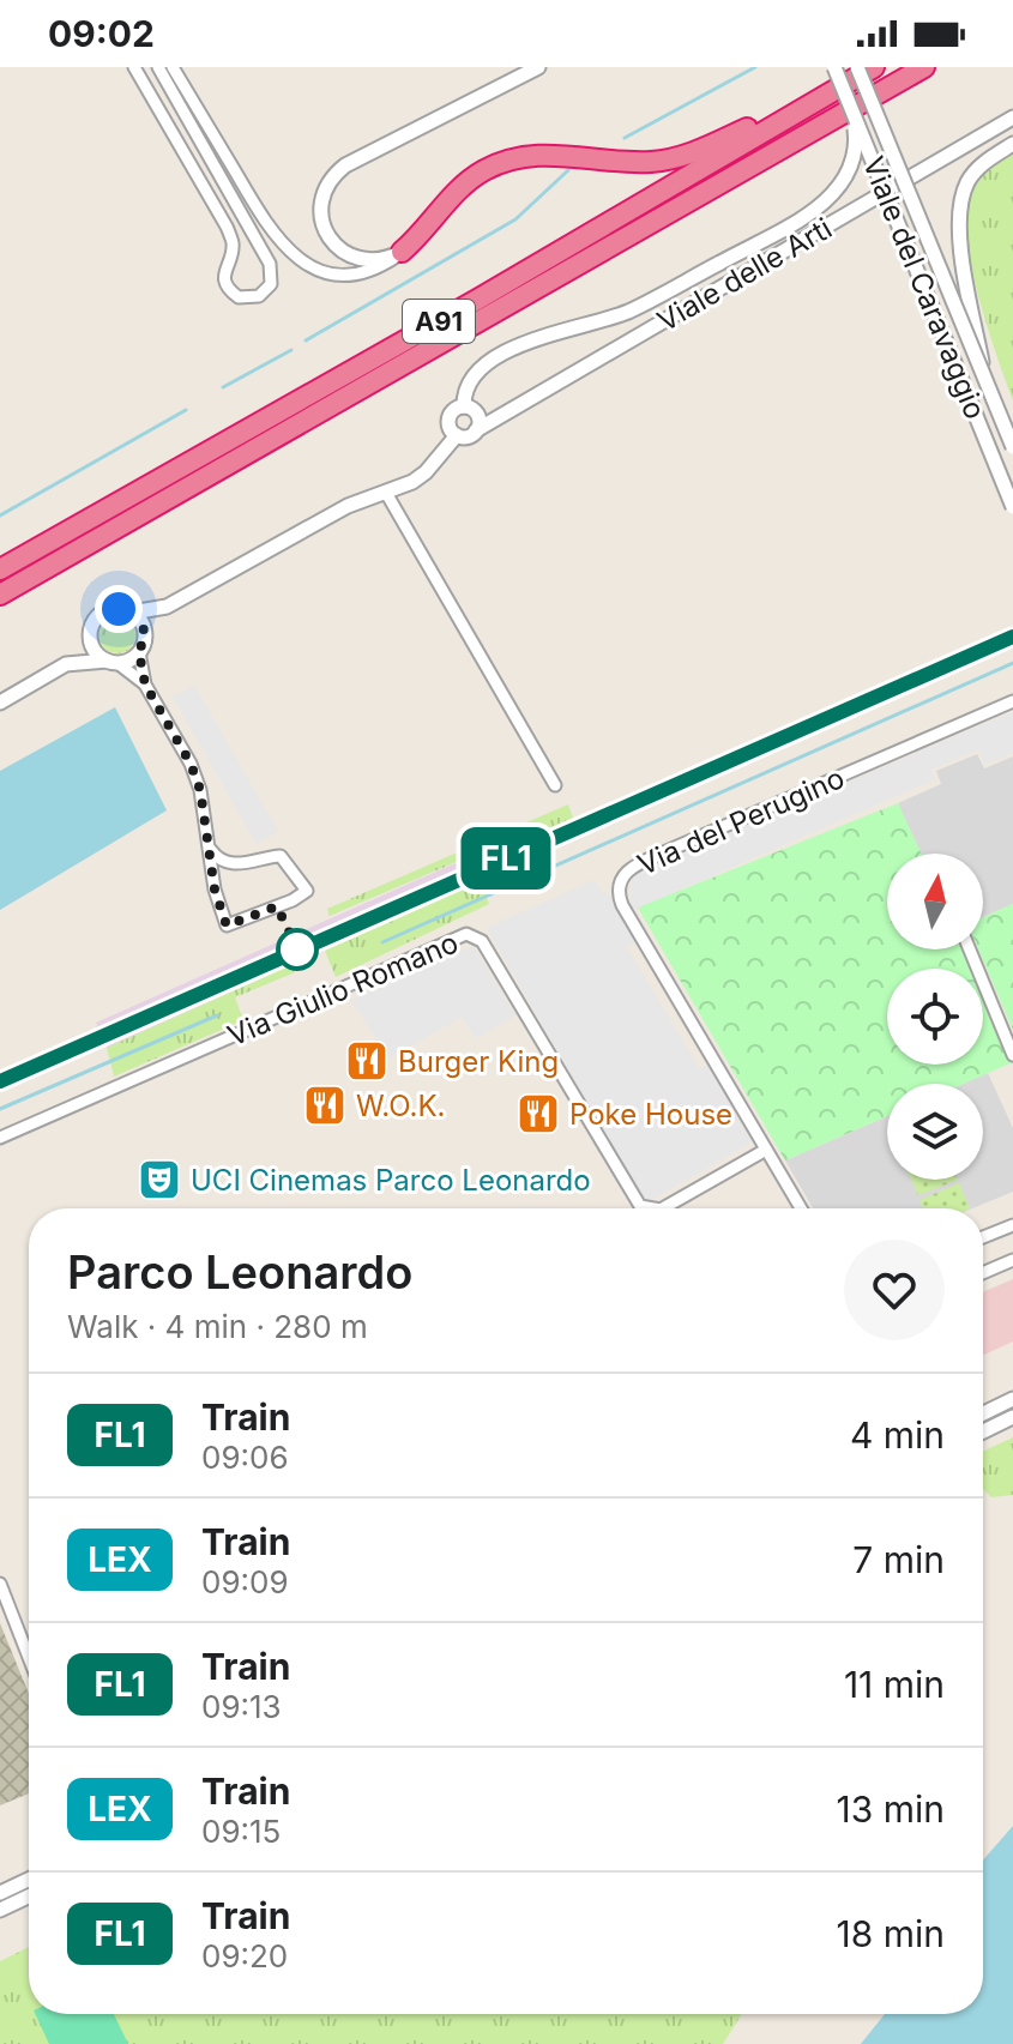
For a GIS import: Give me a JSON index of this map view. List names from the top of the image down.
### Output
{
  "streets": {
    "highway": ["A91"],
    "street": [
      "Viale delle Arti",
      "Viale del Caravaggio",
      "Via del Perugino",
      "Via Giulio Romano"
    ]
  },
  "crossings": [
    ["Via del Perugino", "Via Giulio Romano"]
  ],
  "places": {
    "restaurant": ["Burger King", "W.O.K.", "Poke House"],
    "theatre": ["UCI Cinemas Parco Leonardo"]
  },
  "north": "top",
  "page": {
    "status": "09:02",
    "on_map": "FL1",
    "heading": ["Parco Leonardo", "Walk · 4 min · 280 m"],
    "list": [
      {
        "mark": "FL1",
        "name": "Train",
        "note": "09:06",
        "value": "4 min"
      },
      {
        "mark": "LEX",
        "name": "Train",
        "note": "09:09",
        "value": "7 min"
      },
      {
        "mark": "FL1",
        "name": "Train",
        "note": "09:13",
        "value": "11 min"
      },
      {
        "mark": "LEX",
        "name": "Train",
        "note": "09:15",
        "value": "13 min"
      },
      {
        "mark": "FL1",
        "name": "Train",
        "note": "09:20",
        "value": "18 min"
      }
    ]
  }
}
